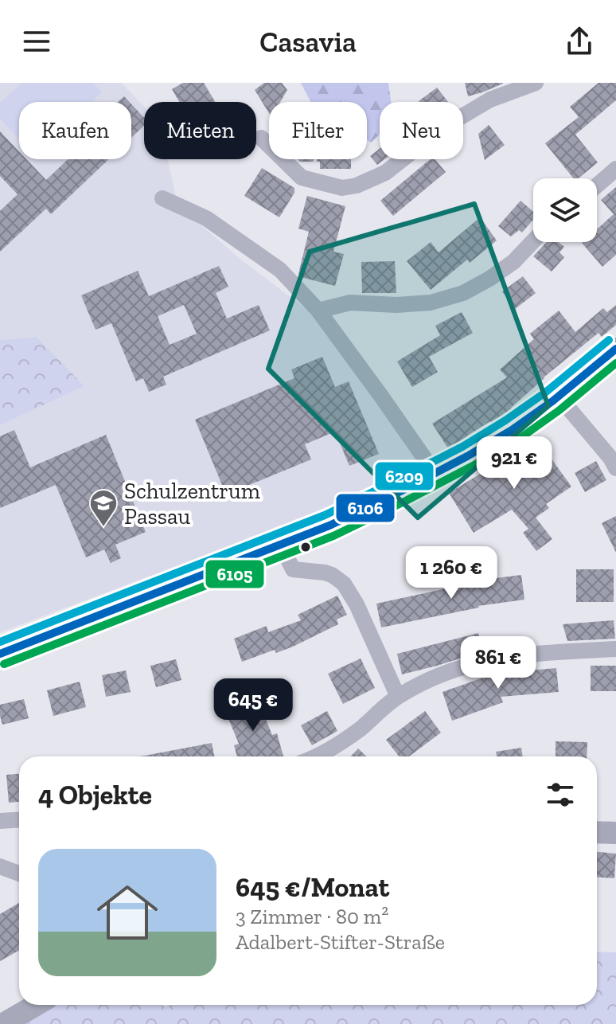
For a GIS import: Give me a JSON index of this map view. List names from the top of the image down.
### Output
{
  "places": {
    "school or university": ["Schulzentrum Passau"]
  },
  "lines": ["transit line 6209", "transit line 6106", "transit line 6105"],
  "page": {
    "header": "Casavia",
    "chip": [
      "Kaufen",
      "Mieten",
      "Filter",
      "Neu"
    ],
    "price": [
      "921 €",
      "1 260 €",
      "861 €",
      "645 €"
    ],
    "heading": "4 Objekte",
    "list": [
      {
        "name": "645 €/Monat",
        "note": "3 Zimmer · 80 m² · Adalbert-Stifter-Straße"
      }
    ]
  }
}
